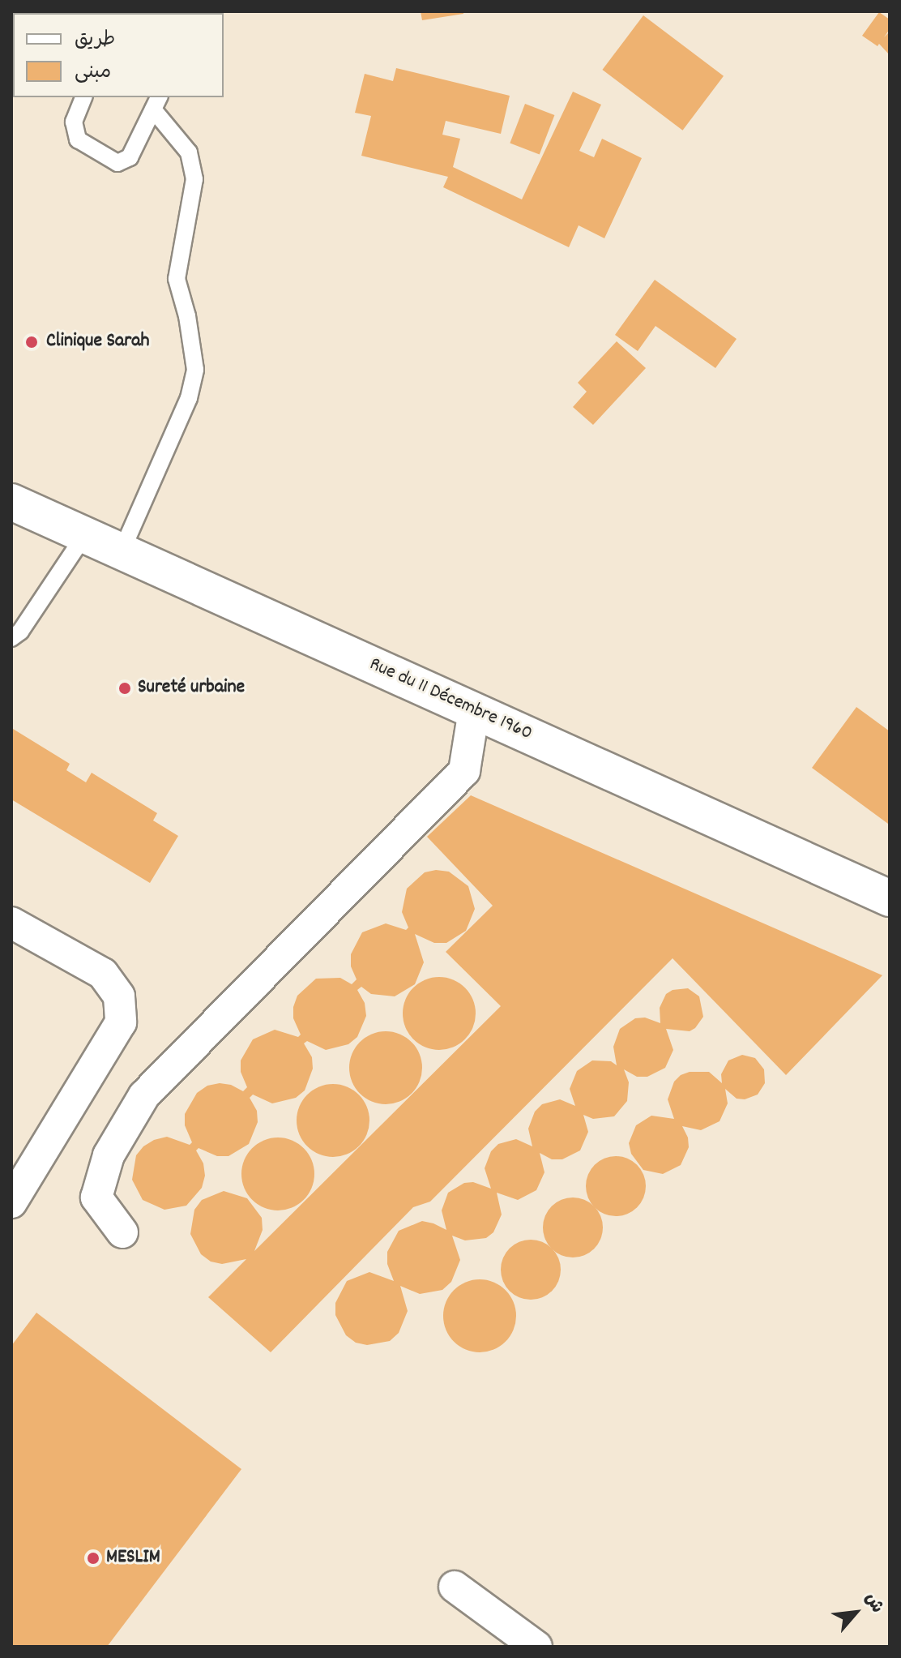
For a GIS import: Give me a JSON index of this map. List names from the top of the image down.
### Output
{
  "streets": {
    "main road": ["Rue du 11 Décembre 1960"]
  },
  "places": ["Clinique Sarah", "Sureté urbaine", "MESLIM"],
  "legend": ["طريق", "مبنى"],
  "north": "top right"
}
